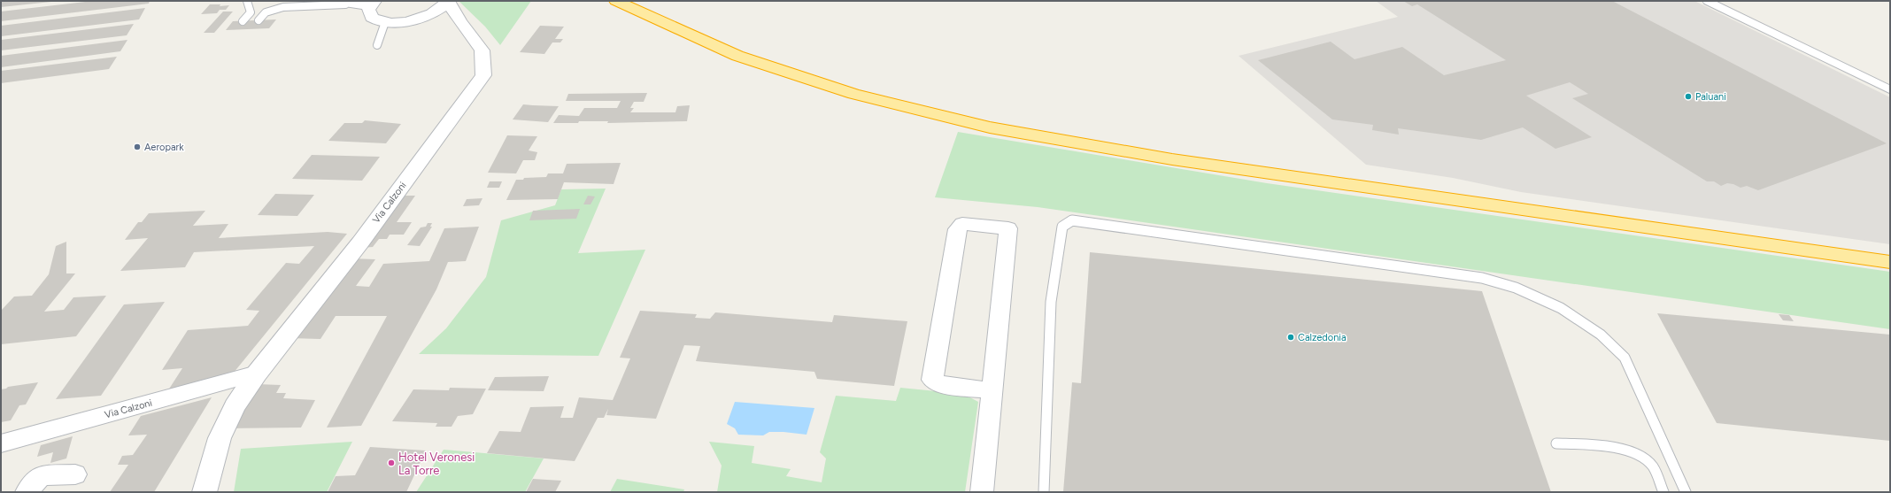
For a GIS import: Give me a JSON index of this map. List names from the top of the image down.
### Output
{
  "streets": {
    "street": ["Via Calzoni"]
  },
  "places": [
    "Paluani",
    "Aeropark",
    "Calzedonia",
    "Hotel Veronesi La Torre"
  ]
}
